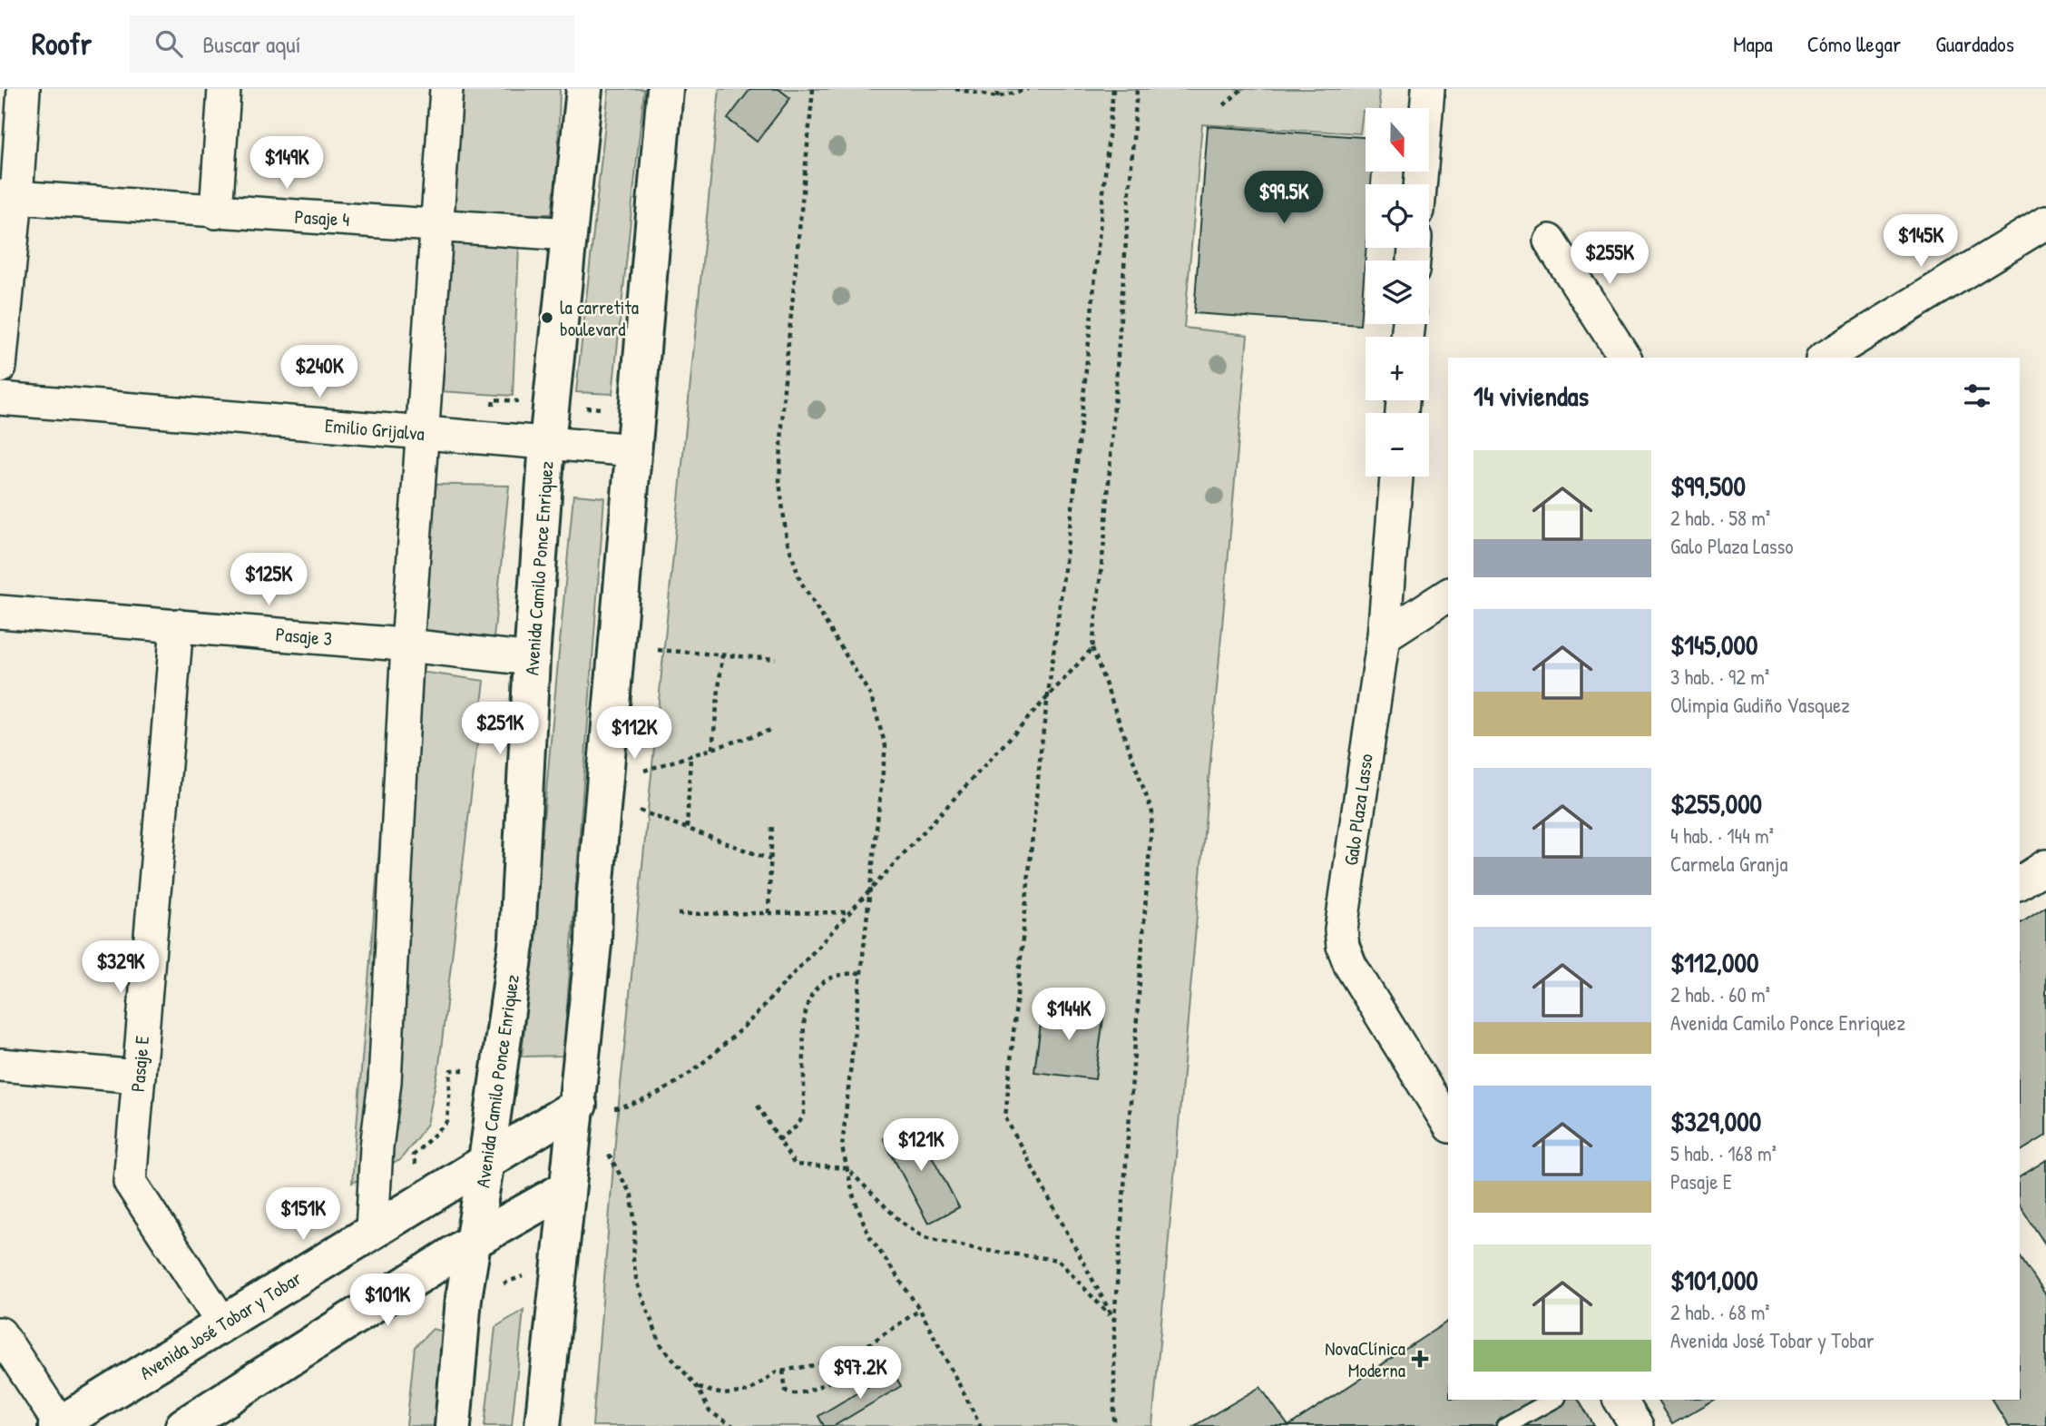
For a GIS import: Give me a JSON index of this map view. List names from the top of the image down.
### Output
{
  "streets": {
    "main road": ["Avenida Camilo Ponce Enriquez", "Avenida José Tobar y Tobar"],
    "street": [
      "Pasaje 4",
      "Emilio Grijalva",
      "Pasaje 3",
      "Galo Plaza Lasso",
      "Pasaje E"
    ]
  },
  "crossings": [
    ["Pasaje 4", "Avenida Camilo Ponce Enriquez"],
    ["Emilio Grijalva", "Avenida Camilo Ponce Enriquez"],
    ["Avenida Camilo Ponce Enriquez", "Pasaje 3"],
    ["Avenida Camilo Ponce Enriquez", "Avenida José Tobar y Tobar"],
    ["Pasaje 3", "Pasaje E"],
    ["Pasaje E", "Avenida José Tobar y Tobar"]
  ],
  "places": {
    "other": ["la carretita boulevard"],
    "health": ["NovaClínica Moderna"]
  },
  "north": "bottom",
  "page": {
    "header": "Roofr",
    "search": "Buscar aquí",
    "nav": ["Mapa", "Cómo llegar", "Guardados"],
    "map_buttons": ["+", "−"],
    "price": [
      "$149K",
      "$99.5K",
      "$145K",
      "$255K",
      "$240K",
      "$125K",
      "$251K",
      "$112K",
      "$329K",
      "$144K",
      "$121K",
      "$151K",
      "$101K",
      "$97.2K"
    ],
    "heading": "14 viviendas",
    "list": [
      {
        "name": "$99,500",
        "note": "2 hab. · 58 m² · Galo Plaza Lasso"
      },
      {
        "name": "$145,000",
        "note": "3 hab. · 92 m² · Olimpia Gudiño Vasquez"
      },
      {
        "name": "$255,000",
        "note": "4 hab. · 144 m² · Carmela Granja"
      },
      {
        "name": "$112,000",
        "note": "2 hab. · 60 m² · Avenida Camilo Ponce Enriquez"
      },
      {
        "name": "$329,000",
        "note": "5 hab. · 168 m² · Pasaje E"
      },
      {
        "name": "$101,000",
        "note": "2 hab. · 68 m² · Avenida José Tobar y Tobar"
      }
    ]
  }
}
